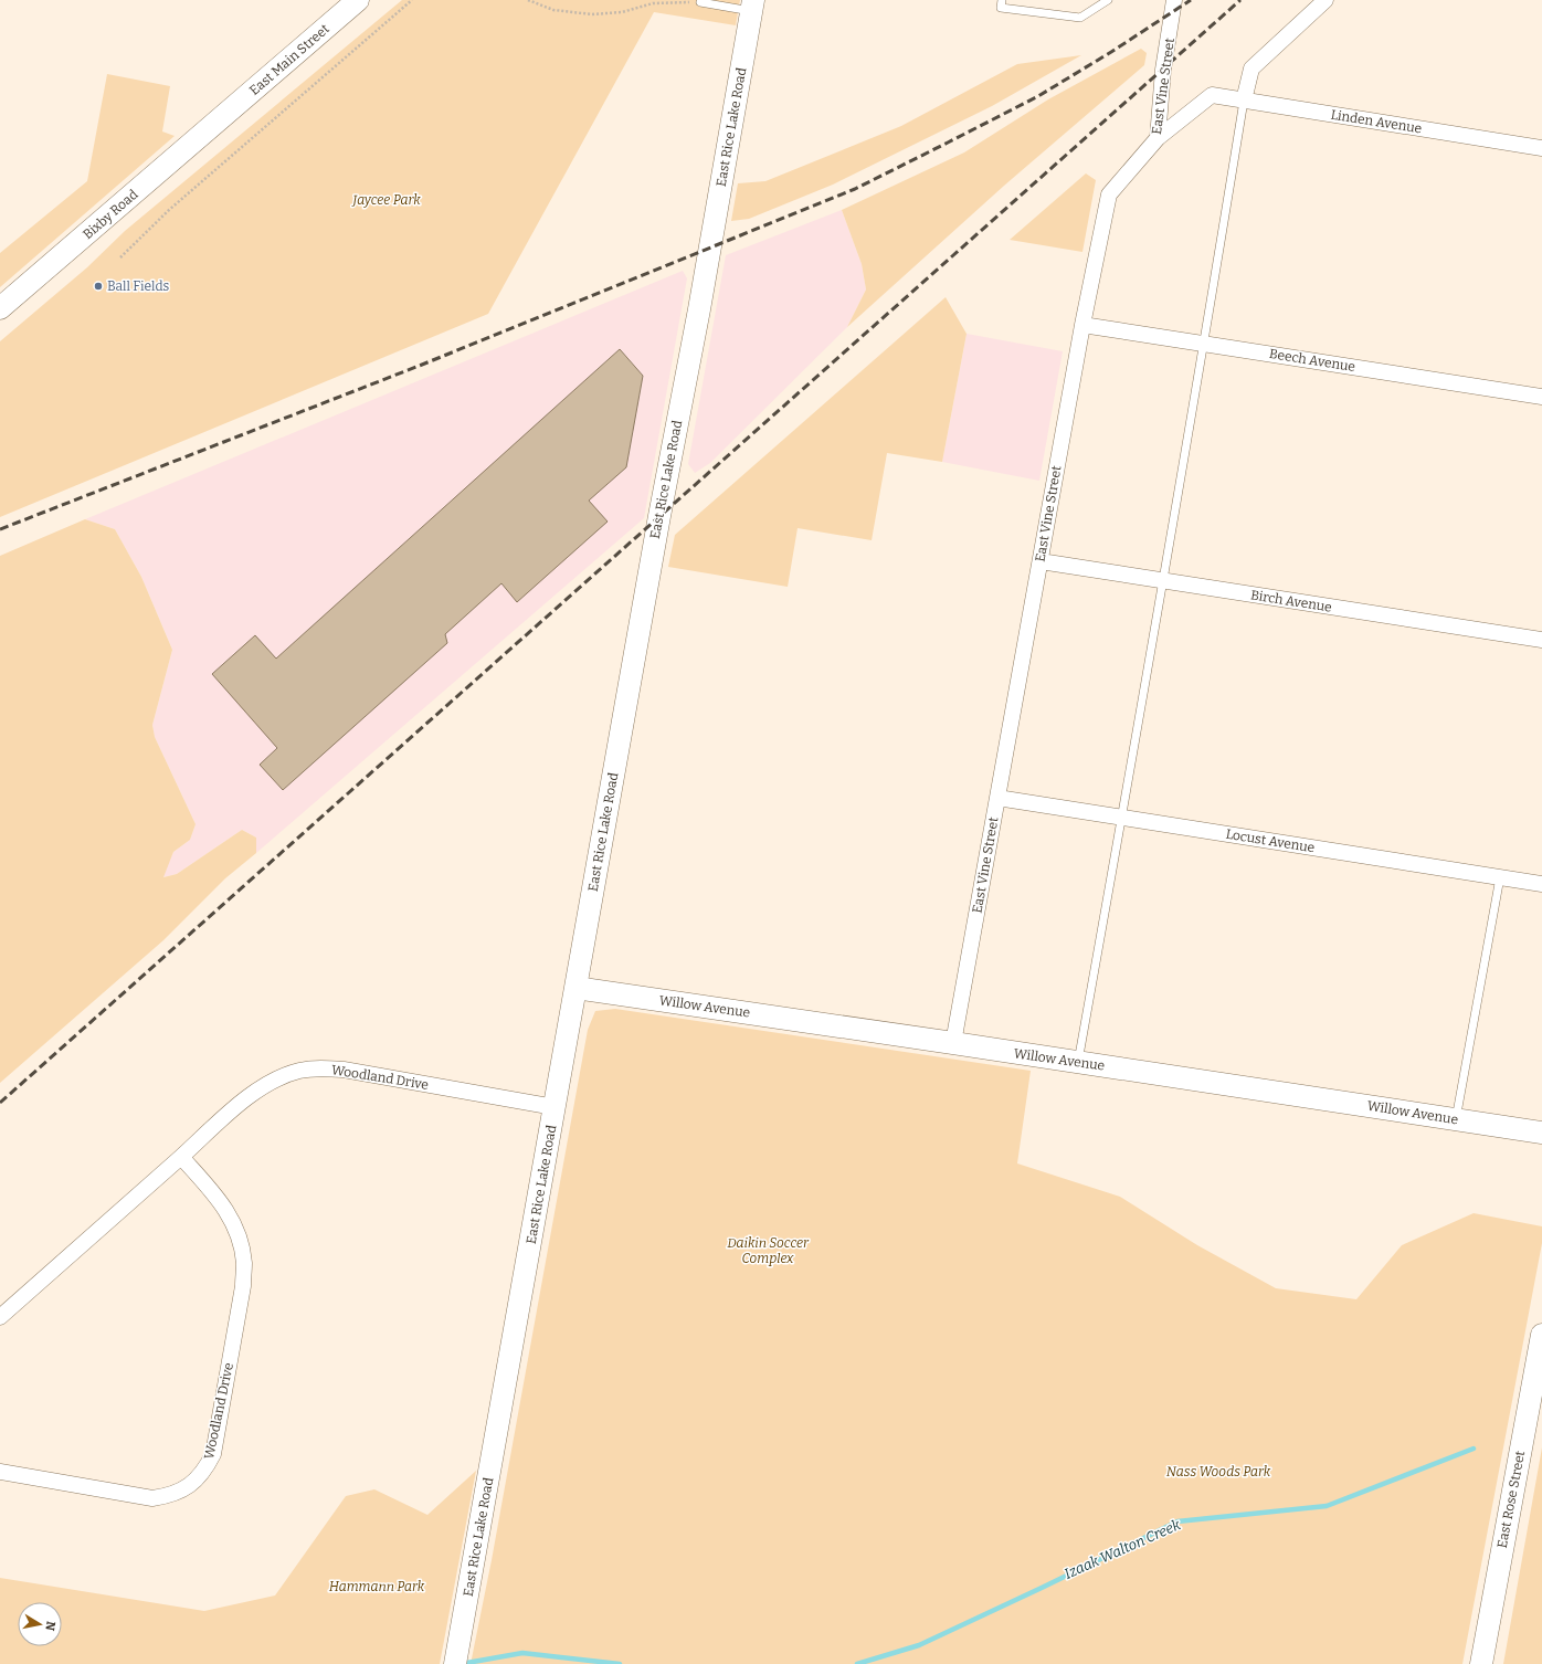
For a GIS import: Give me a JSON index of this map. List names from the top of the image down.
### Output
{
  "streets": {
    "street": [
      "East Main Street",
      "East Vine Street",
      "Linden Avenue",
      "East Rice Lake Road",
      "Bixby Road",
      "Beech Avenue",
      "Birch Avenue",
      "Locust Avenue",
      "Willow Avenue",
      "Woodland Drive",
      "East Rose Street"
    ]
  },
  "crossings": [
    ["East Main Street", "Bixby Road"],
    ["East Vine Street", "Linden Avenue"],
    ["East Vine Street", "Beech Avenue"],
    ["East Vine Street", "Birch Avenue"],
    ["East Vine Street", "Locust Avenue"],
    ["East Vine Street", "Willow Avenue"],
    ["East Rice Lake Road", "Willow Avenue"],
    ["East Rice Lake Road", "Woodland Drive"]
  ],
  "water": ["Izaak Walton Creek"],
  "parks": [
    "Jaycee Park",
    "Daikin Soccer Complex",
    "Nass Woods Park",
    "Hammann Park"
  ],
  "places": ["Ball Fields"],
  "north": "right"
}
